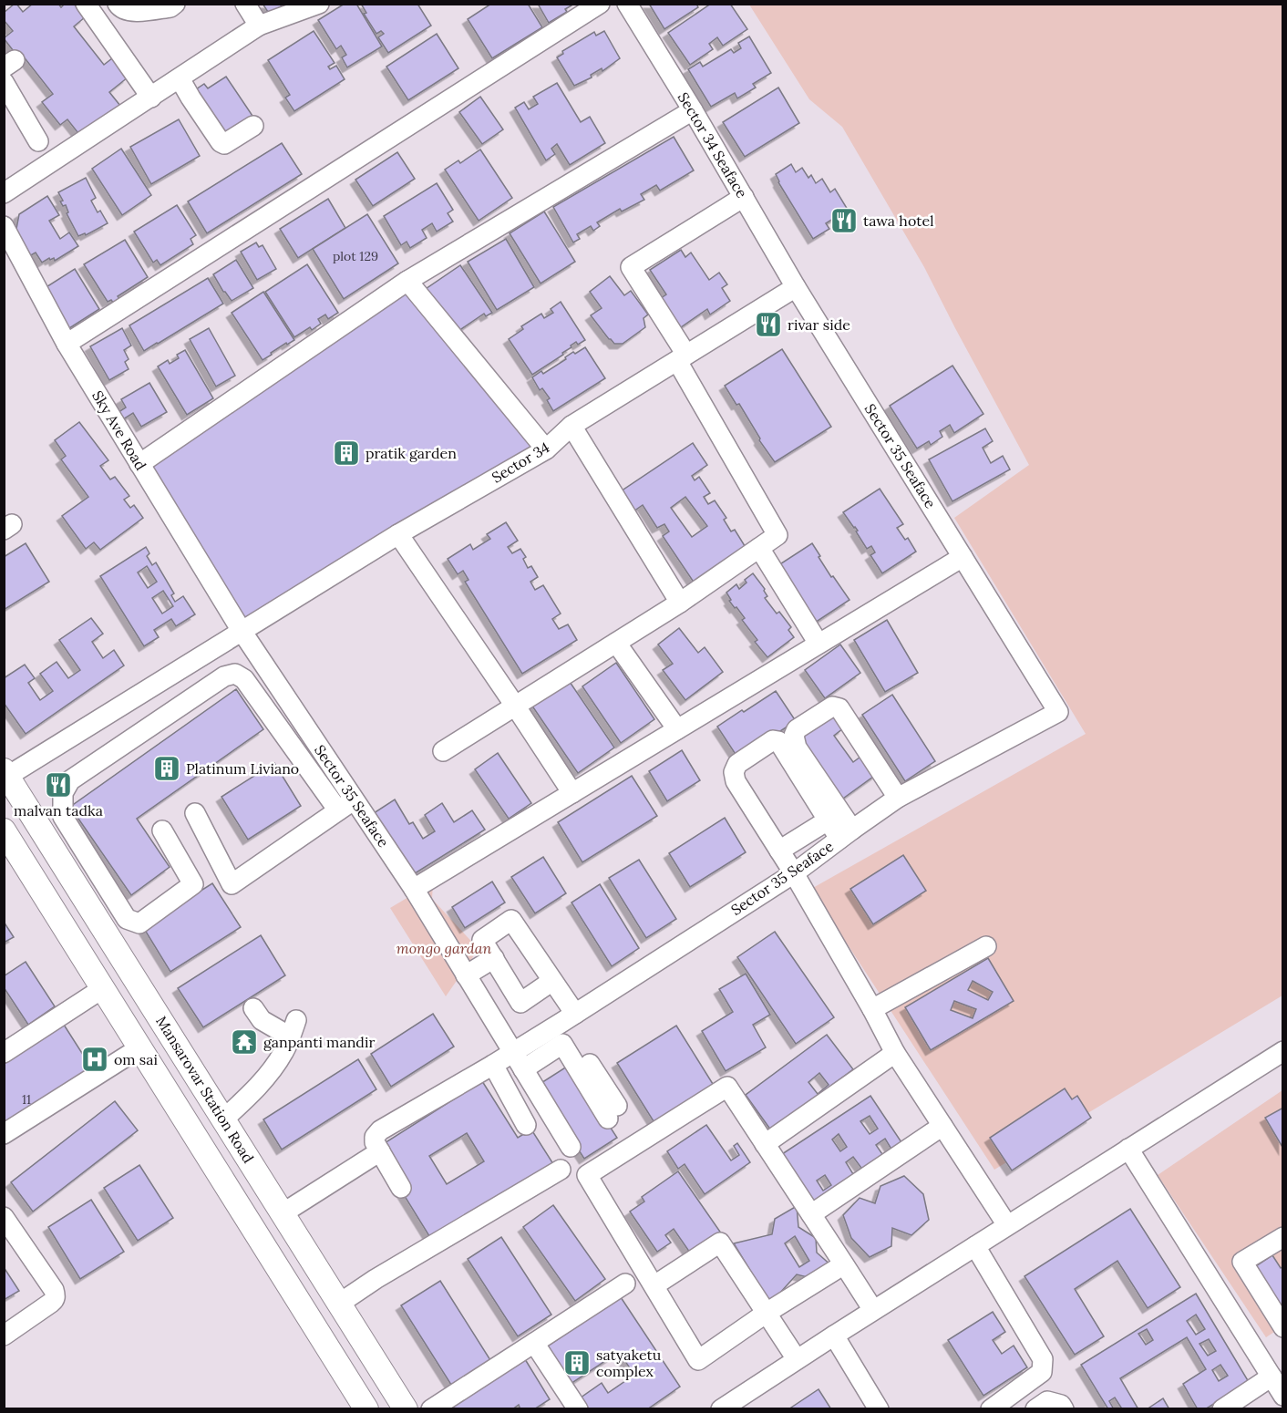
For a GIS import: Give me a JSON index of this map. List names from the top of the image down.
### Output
{
  "streets": {
    "main road": ["Mansarovar Station Road"],
    "street": [
      "Sector 34 Seaface",
      "Sky Ave Road",
      "Sector 35 Seaface",
      "Sector 34"
    ]
  },
  "crossings": [
    ["Sector 34 Seaface", "Sector 35 Seaface"],
    ["Sector 34 Seaface", "Sector 34"],
    ["Sky Ave Road", "Sector 35 Seaface"],
    ["Sky Ave Road", "Sector 34"],
    ["Sector 35 Seaface", "Sector 34"],
    ["Sector 34", "Mansarovar Station Road"]
  ],
  "parks": ["mongo gardan"],
  "places": {
    "restaurant": ["tawa hotel", "rivar side", "malvan tadka"],
    "building": ["pratik garden", "Platinum Liviano", "satyaketu complex"],
    "temple": ["ganpanti mandir"],
    "hospital": ["om sai"]
  },
  "house_numbers": ["plot 129", "11"]
}
